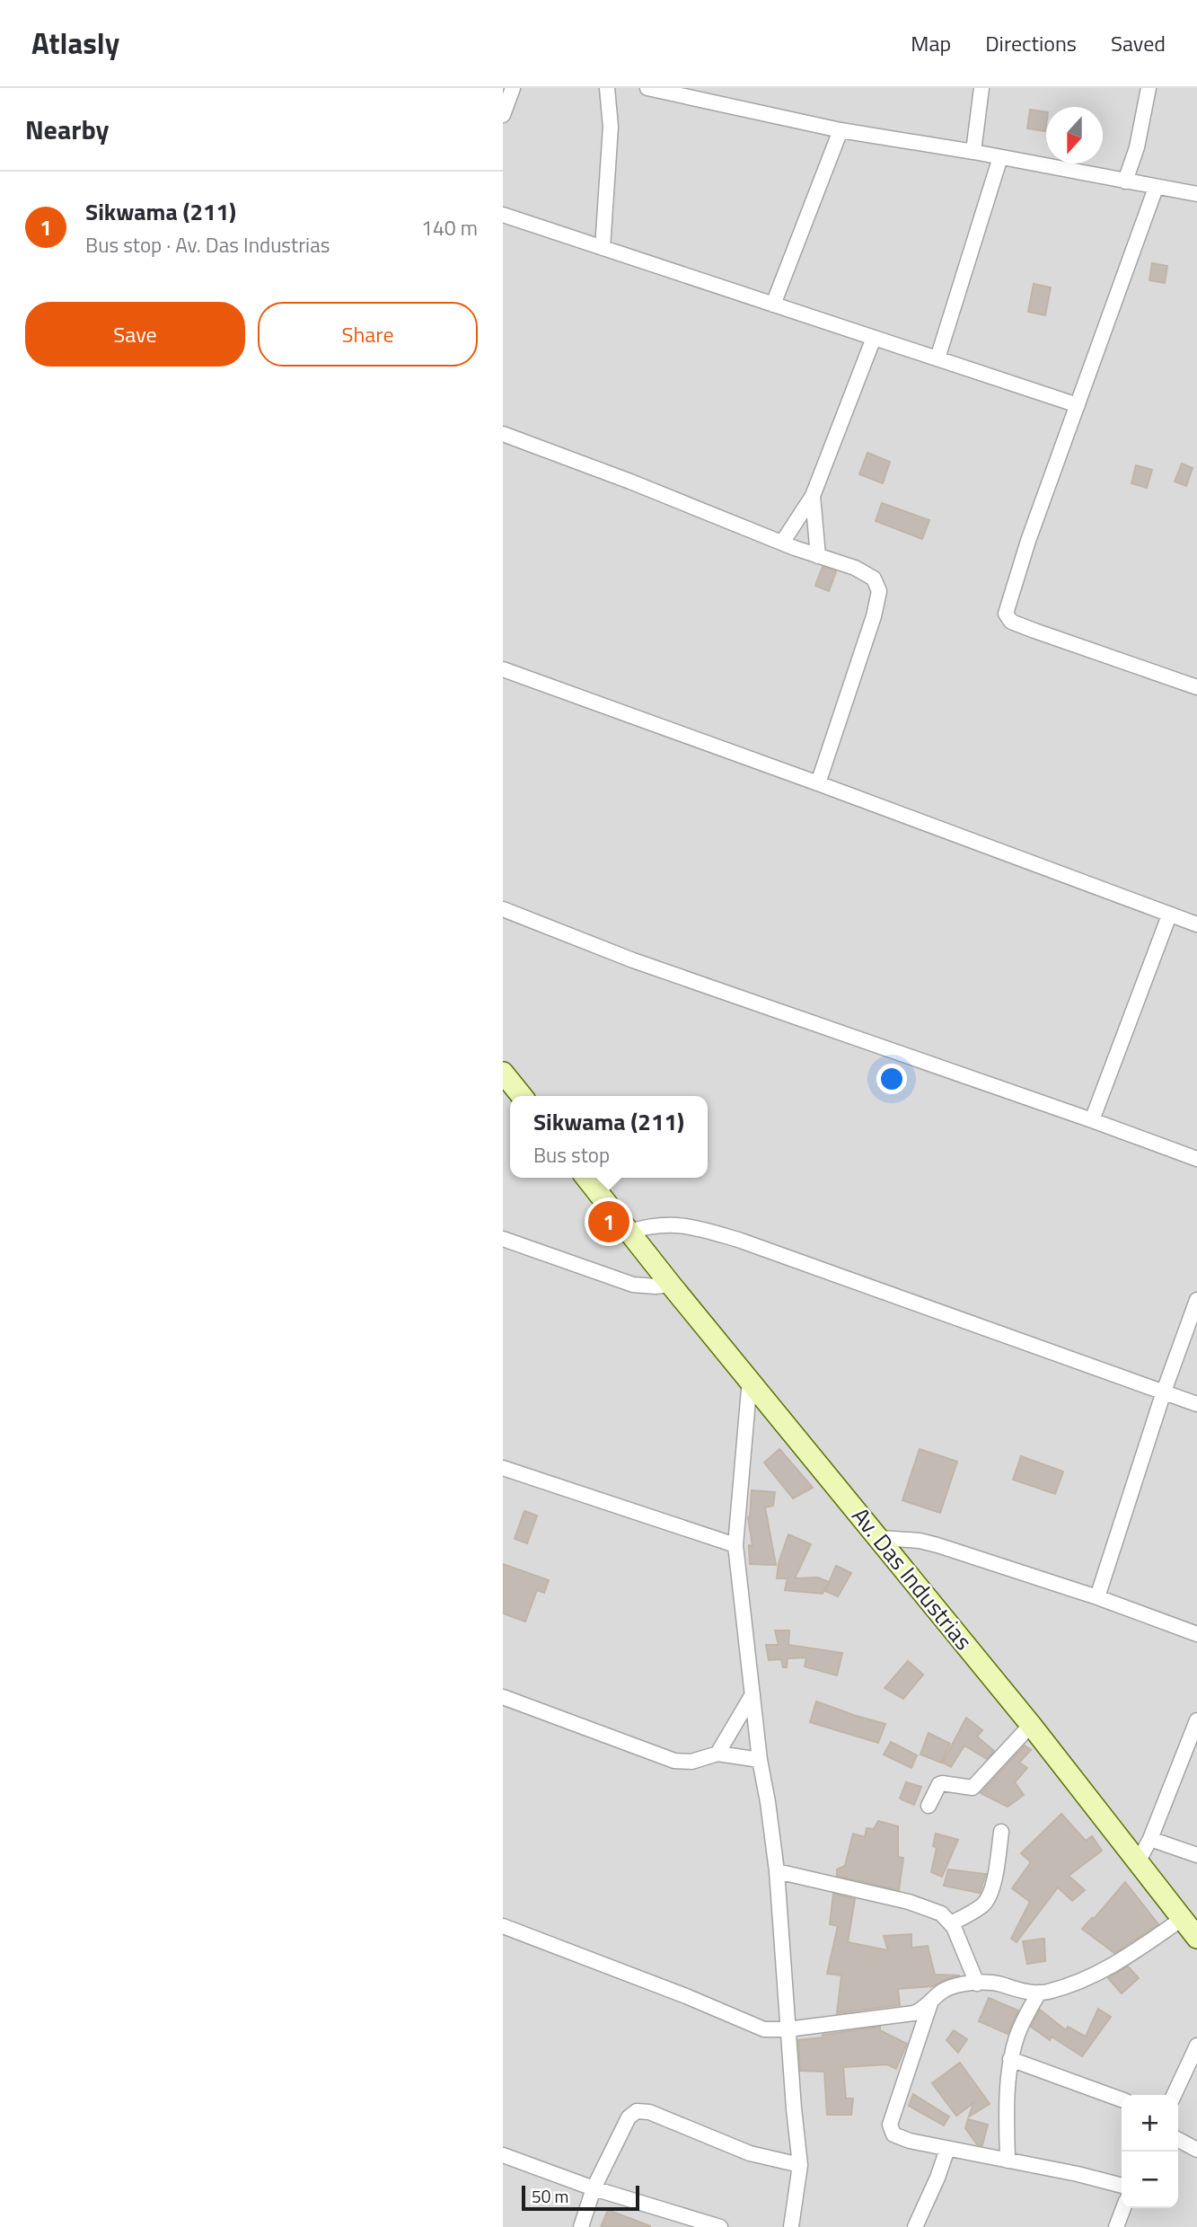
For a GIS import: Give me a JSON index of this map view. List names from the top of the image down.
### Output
{
  "streets": {
    "main road": ["Av. Das Industrias"]
  },
  "scale_bar": "50 m",
  "north": "bottom",
  "page": {
    "header": "Atlasly",
    "nav": ["Map", "Directions", "Saved"],
    "heading": "Nearby",
    "list": [
      {
        "mark": "1",
        "name": "Sikwama (211)",
        "note": "Bus stop · Av. Das Industrias",
        "value": "140 m"
      }
    ],
    "buttons": ["Save", "Share"],
    "popup": ["Sikwama (211)", "Bus stop"],
    "pins": "1",
    "map_buttons": ["+", "−"],
    "scale": "50 m"
  }
}
